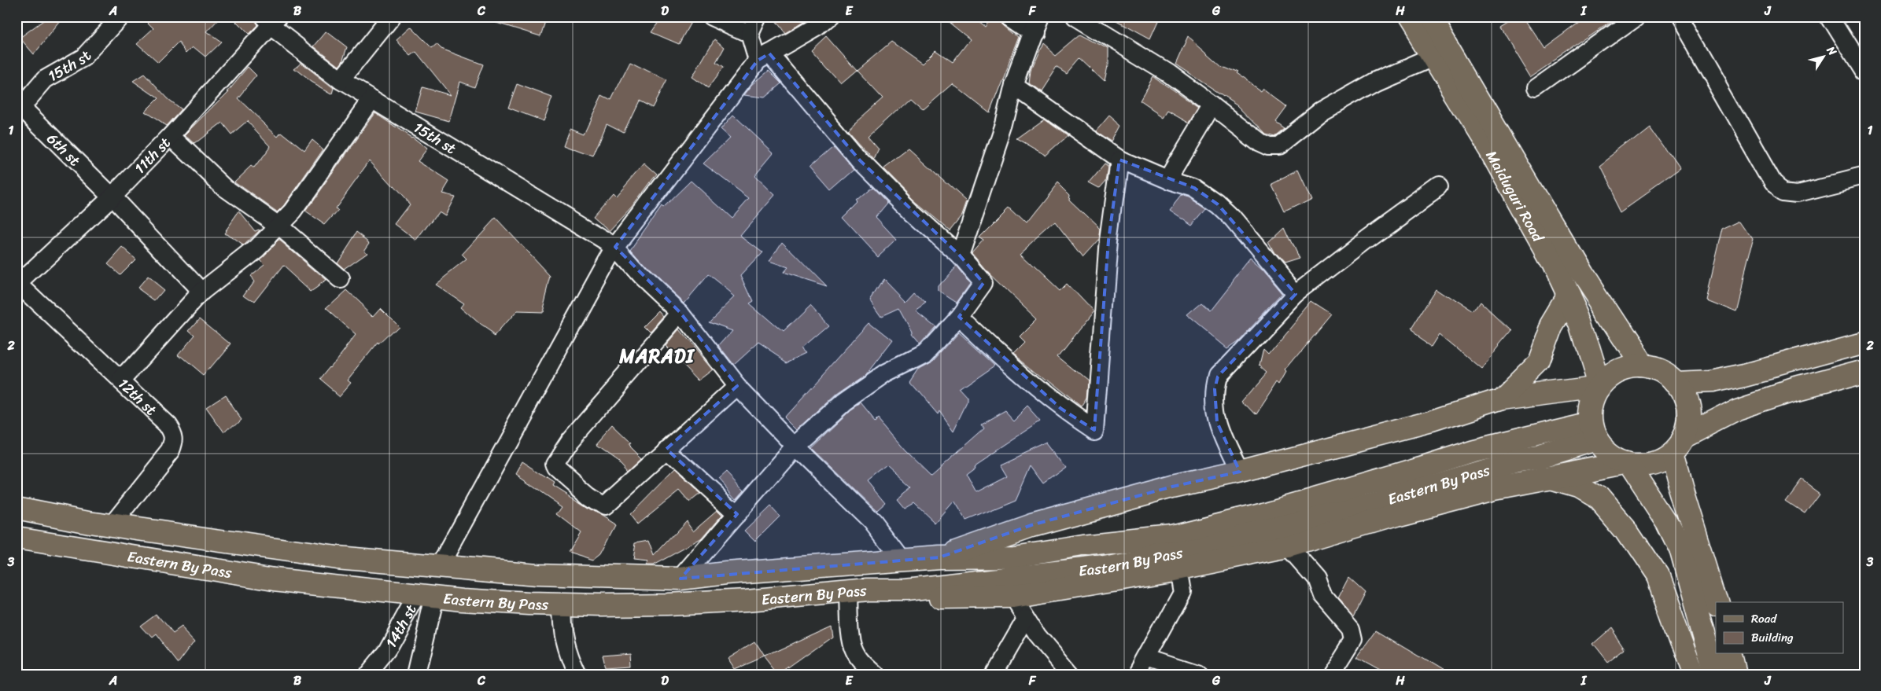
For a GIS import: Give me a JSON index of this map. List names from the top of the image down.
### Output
{
  "streets": {
    "main road": ["Maiduguri Road", "Eastern By Pass"],
    "street": [
      "15th st",
      "6th st",
      "11th st",
      "12th st",
      "14th st"
    ]
  },
  "crossings": [
    ["15th st", "6th st"],
    ["15th st", "11th st"],
    ["15th st", "Eastern By Pass"],
    ["6th st", "11th st"],
    ["11th st", "12th st"],
    ["Maiduguri Road", "Eastern By Pass"],
    ["12th st", "Eastern By Pass"],
    ["Eastern By Pass", "14th st"]
  ],
  "districts": ["MARADI"],
  "legend": ["Road", "Building"],
  "north": "top right",
  "grid": {
    "columns": [
      "A",
      "B",
      "C",
      "D",
      "E",
      "F",
      "G",
      "H",
      "I",
      "J"
    ],
    "rows": ["1", "2", "3"]
  }
}
